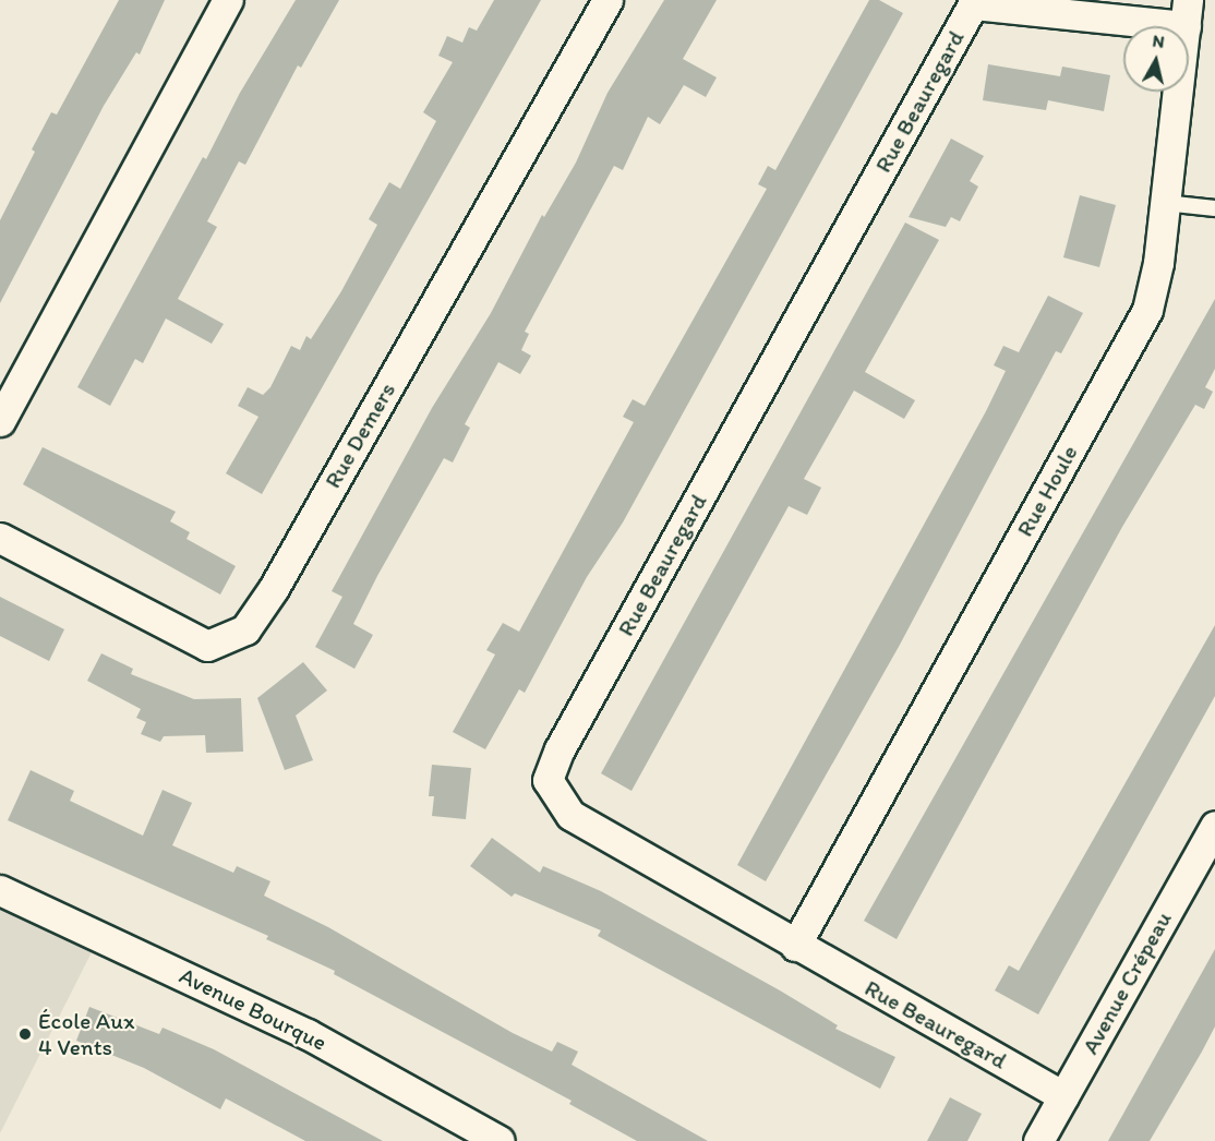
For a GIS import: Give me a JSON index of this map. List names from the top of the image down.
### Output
{
  "streets": {
    "street": [
      "Rue Beauregard",
      "Rue Demers",
      "Rue Houle",
      "Avenue Crépeau",
      "Avenue Bourque"
    ]
  },
  "crossings": [
    ["Rue Beauregard", "Rue Houle"],
    ["Rue Beauregard", "Avenue Crépeau"]
  ],
  "places": ["École Aux 4 Vents"],
  "north": "top"
}
